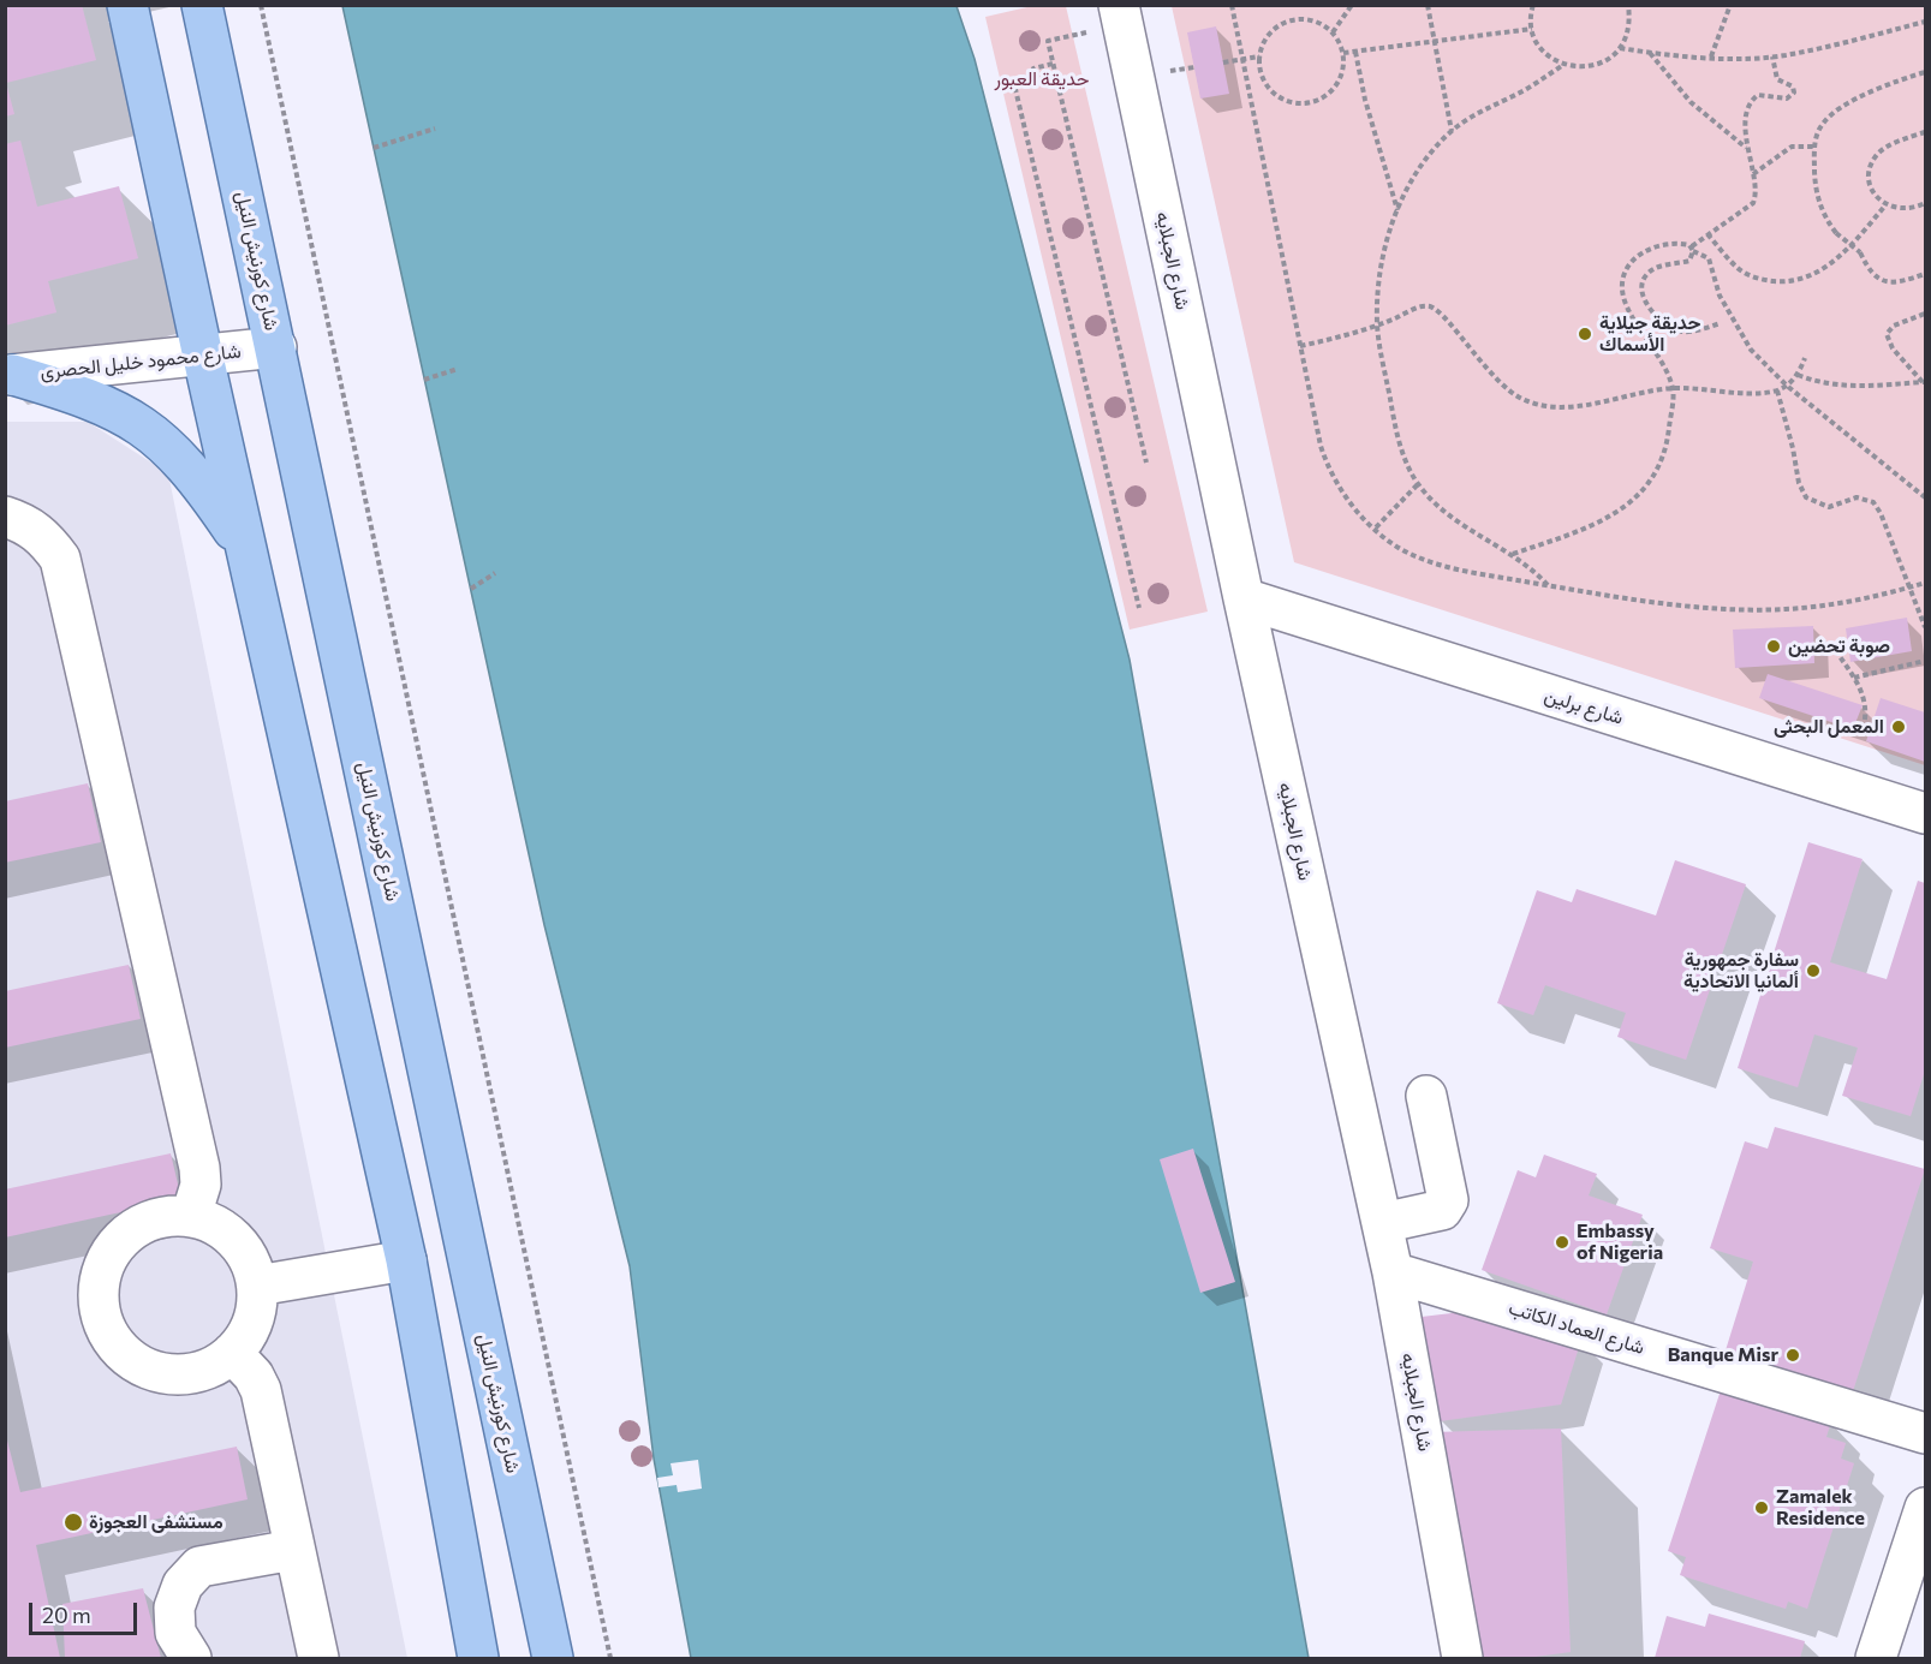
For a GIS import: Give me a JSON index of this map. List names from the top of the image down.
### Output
{
  "streets": {
    "main road": ["شارع كورنيش النيل"],
    "street": [
      "شارع الجبلايه",
      "شارع محمود خليل الحصرى",
      "شارع برلين",
      "شارع العماد الكاتب"
    ]
  },
  "crossings": [
    ["شارع كورنيش النيل", "شارع محمود خليل الحصرى"],
    ["شارع الجبلايه", "شارع برلين"],
    ["شارع الجبلايه", "شارع العماد الكاتب"]
  ],
  "parks": ["حديقة العبور"],
  "places": [
    "حديقة جيلاية الأسماك",
    "صوبة تحضين",
    "المعمل البحثى",
    "سفارة جمهورية ألمانيا الاتحادية",
    "Embassy of Nigeria",
    "Banque Misr",
    "Zamalek Residence",
    "مستشفى العجوزة"
  ],
  "scale_bar": "20 m"
}
